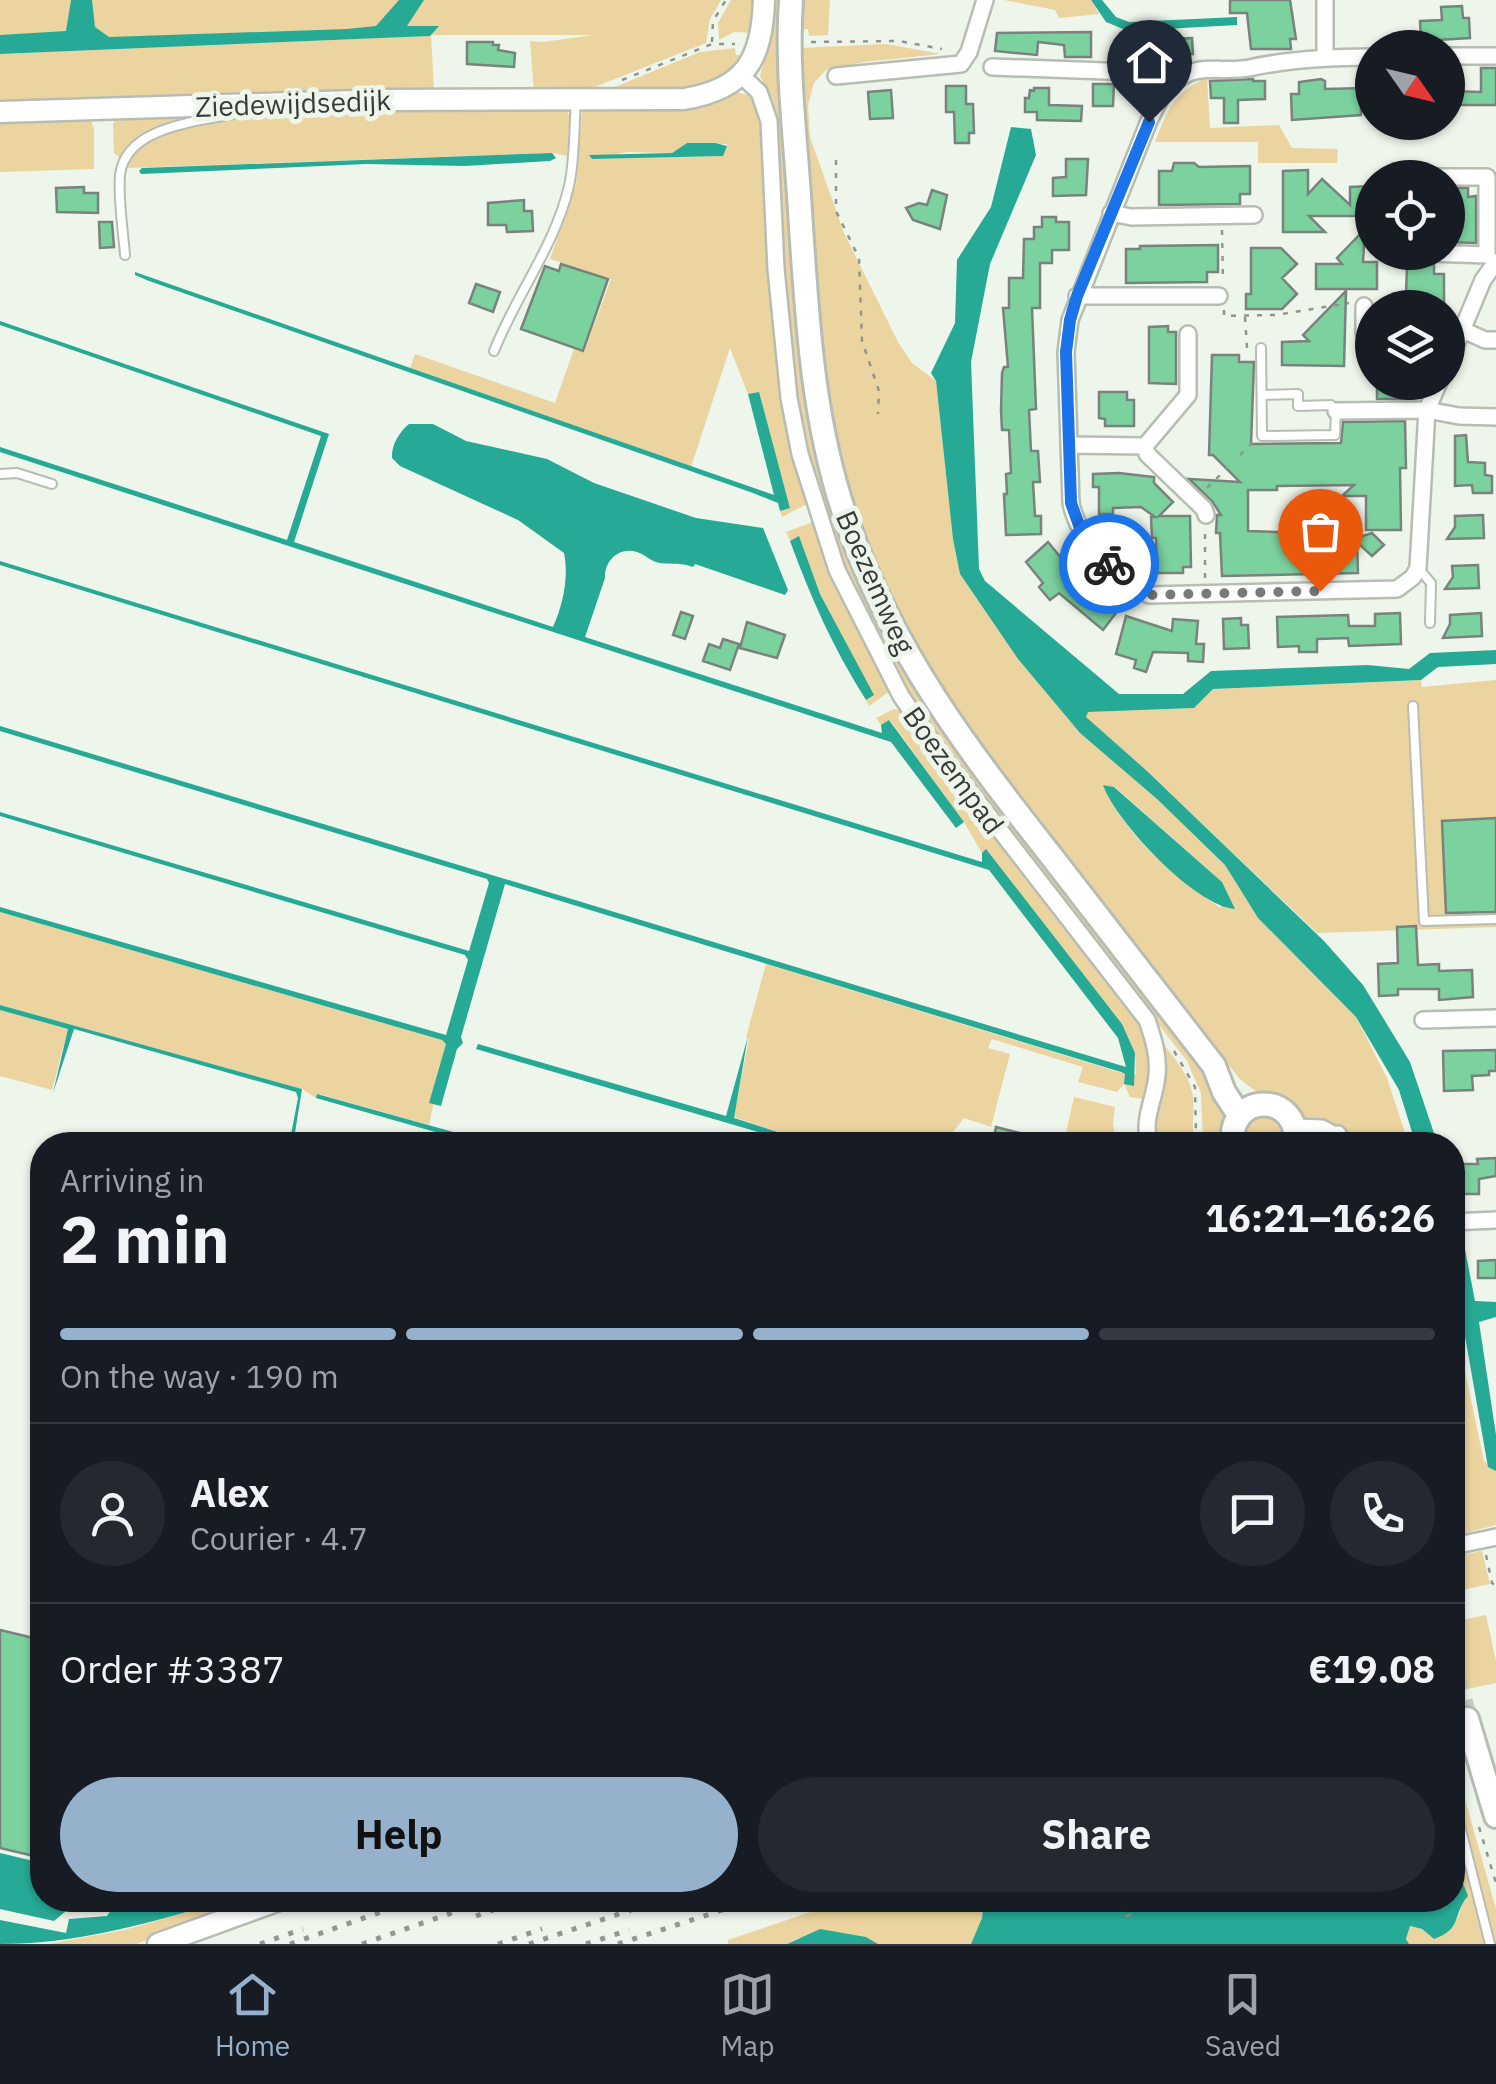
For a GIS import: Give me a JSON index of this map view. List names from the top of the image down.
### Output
{
  "streets": {
    "main road": ["Boezemweg"],
    "street": ["Ziedewijdsedijk", "Boezempad"]
  },
  "crossings": [
    ["Ziedewijdsedijk", "Boezempad"]
  ],
  "north": "bottom right",
  "page": {
    "heading": ["2 min", "Arriving in", "16:21–16:26"],
    "panel": [
      "Alex",
      "Courier · 4.7",
      "Order #3387",
      "€19.08"
    ],
    "bar": "On the way · 190 m",
    "buttons": ["Help", "Share"],
    "tabs": ["Home", "Map", "Saved"]
  }
}
